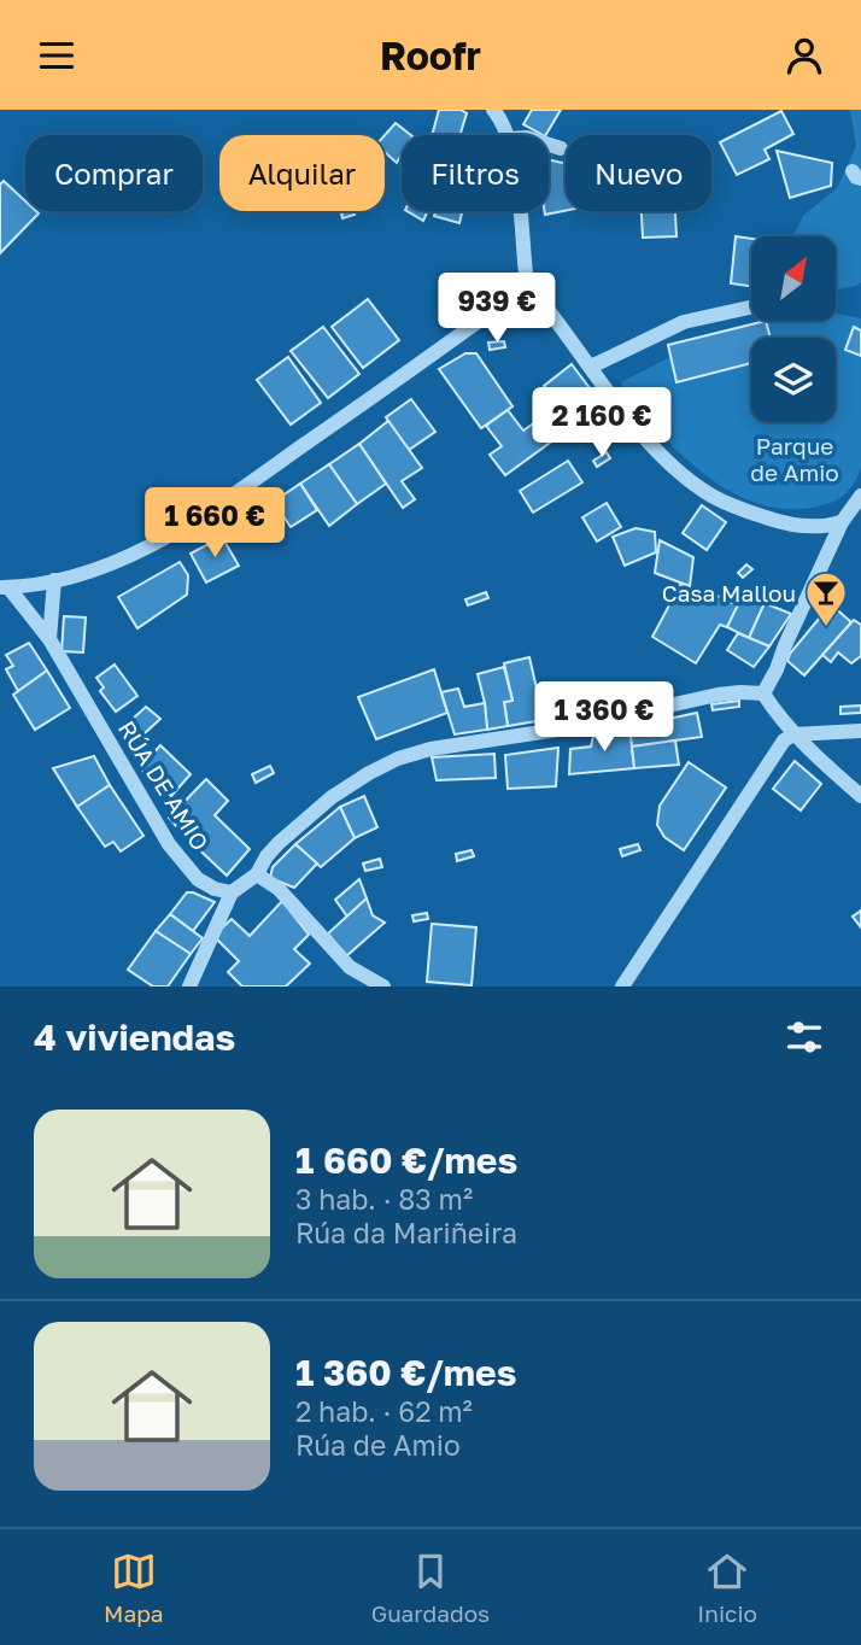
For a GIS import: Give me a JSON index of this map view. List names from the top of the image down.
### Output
{
  "streets": {
    "street": ["RÚA DE AMIO"]
  },
  "parks": ["Parque de Amio"],
  "places": {
    "bar": ["Casa Mallou"]
  },
  "north": "top right",
  "page": {
    "header": "Roofr",
    "chip": [
      "Comprar",
      "Alquilar",
      "Filtros",
      "Nuevo"
    ],
    "price": [
      "939 €",
      "2 160 €",
      "1 660 €",
      "1 360 €"
    ],
    "heading": "4 viviendas",
    "list": [
      {
        "name": "1 660 €/mes",
        "note": "3 hab. · 83 m² · Rúa da Mariñeira"
      },
      {
        "name": "1 360 €/mes",
        "note": "2 hab. · 62 m² · Rúa de Amio"
      }
    ],
    "tabs": ["Mapa", "Guardados", "Inicio"]
  }
}
